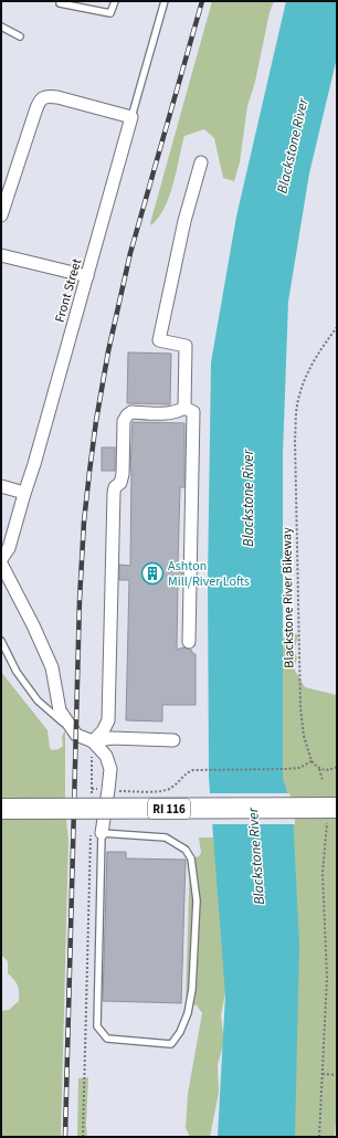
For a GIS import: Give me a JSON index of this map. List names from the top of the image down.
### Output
{
  "streets": {
    "main road": ["RI 116"],
    "street": ["Front Street"],
    "path": ["Blackstone River Bikeway"]
  },
  "water": ["Blackstone River"],
  "places": {
    "building": ["Ashton Mill/River Lofts"]
  }
}
